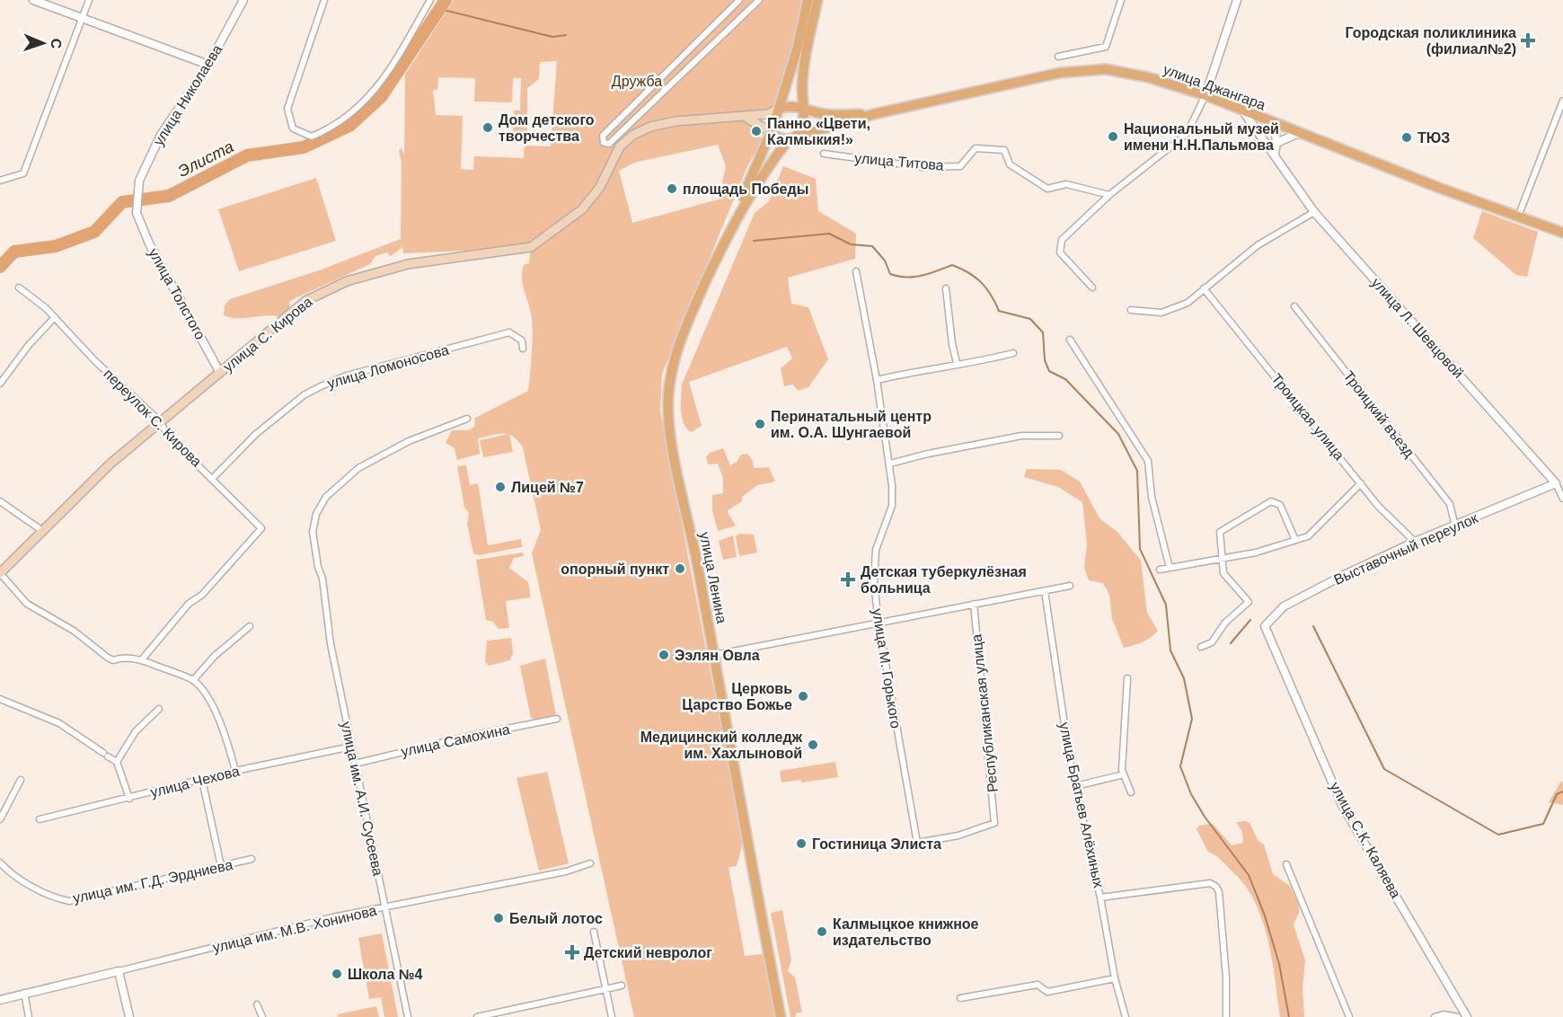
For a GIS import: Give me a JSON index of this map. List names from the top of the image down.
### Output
{
  "streets": {
    "main road": ["улица Джангара", "улица С. Кирова", "улица Ленина"],
    "street": [
      "улица Николаева",
      "улица Титова",
      "улица Толстого",
      "улица Л. Шевцовой",
      "улица Ломоносова",
      "Троицкий въезд",
      "Троицкая улица",
      "переулок С. Кирова",
      "Выставочный переулок",
      "улица М. Горького",
      "Республиканская улица",
      "улица Самохина",
      "улица Чехова",
      "улица им. А.И. Сусеева",
      "улица Братьев Алёхиных",
      "улица С.К. Каляева",
      "улица им. Г.Д. Эрдниева",
      "улица им. М.В. Хонинова"
    ]
  },
  "crossings": [
    ["улица Джангара", "улица Л. Шевцовой"],
    ["улица Джангара", "улица С. Кирова"],
    ["улица Джангара", "улица Ленина"],
    ["улица Николаева", "улица Толстого"],
    ["улица Толстого", "улица С. Кирова"],
    ["улица Л. Шевцовой", "Выставочный переулок"],
    ["улица С. Кирова", "переулок С. Кирова"],
    ["улица С. Кирова", "улица Ленина"],
    ["улица Ломоносова", "переулок С. Кирова"],
    ["Троицкий въезд", "Выставочный переулок"],
    ["Троицкая улица", "Выставочный переулок"],
    ["Выставочный переулок", "улица С.К. Каляева"],
    ["улица М. Горького", "Республиканская улица"],
    ["улица Самохина", "улица им. А.И. Сусеева"],
    ["улица Чехова", "улица им. А.И. Сусеева"],
    ["улица им. А.И. Сусеева", "улица им. М.В. Хонинова"]
  ],
  "water": ["Элиста"],
  "parks": ["Дружба"],
  "places": {
    "health": ["Городская поликлиника (филиал№2)", "Детская туберкулёзная больница", "Детский невролог"],
    "other": [
      "Дом детского творчества",
      "Панно «Цвети, Калмыкия!»",
      "Национальный музей имени Н.Н.Пальмова",
      "ТЮЗ",
      "площадь Победы",
      "Перинатальный центр им. О.А. Шунгаевой",
      "Лицей №7",
      "опорный пункт",
      "Ээлян Овла",
      "Церковь Царство Божье",
      "Медицинский колледж им. Хахлыновой",
      "Гостиница Элиста",
      "Белый лотос",
      "Калмыцкое книжное издательство",
      "Школа №4"
    ]
  },
  "north": "right"
}
